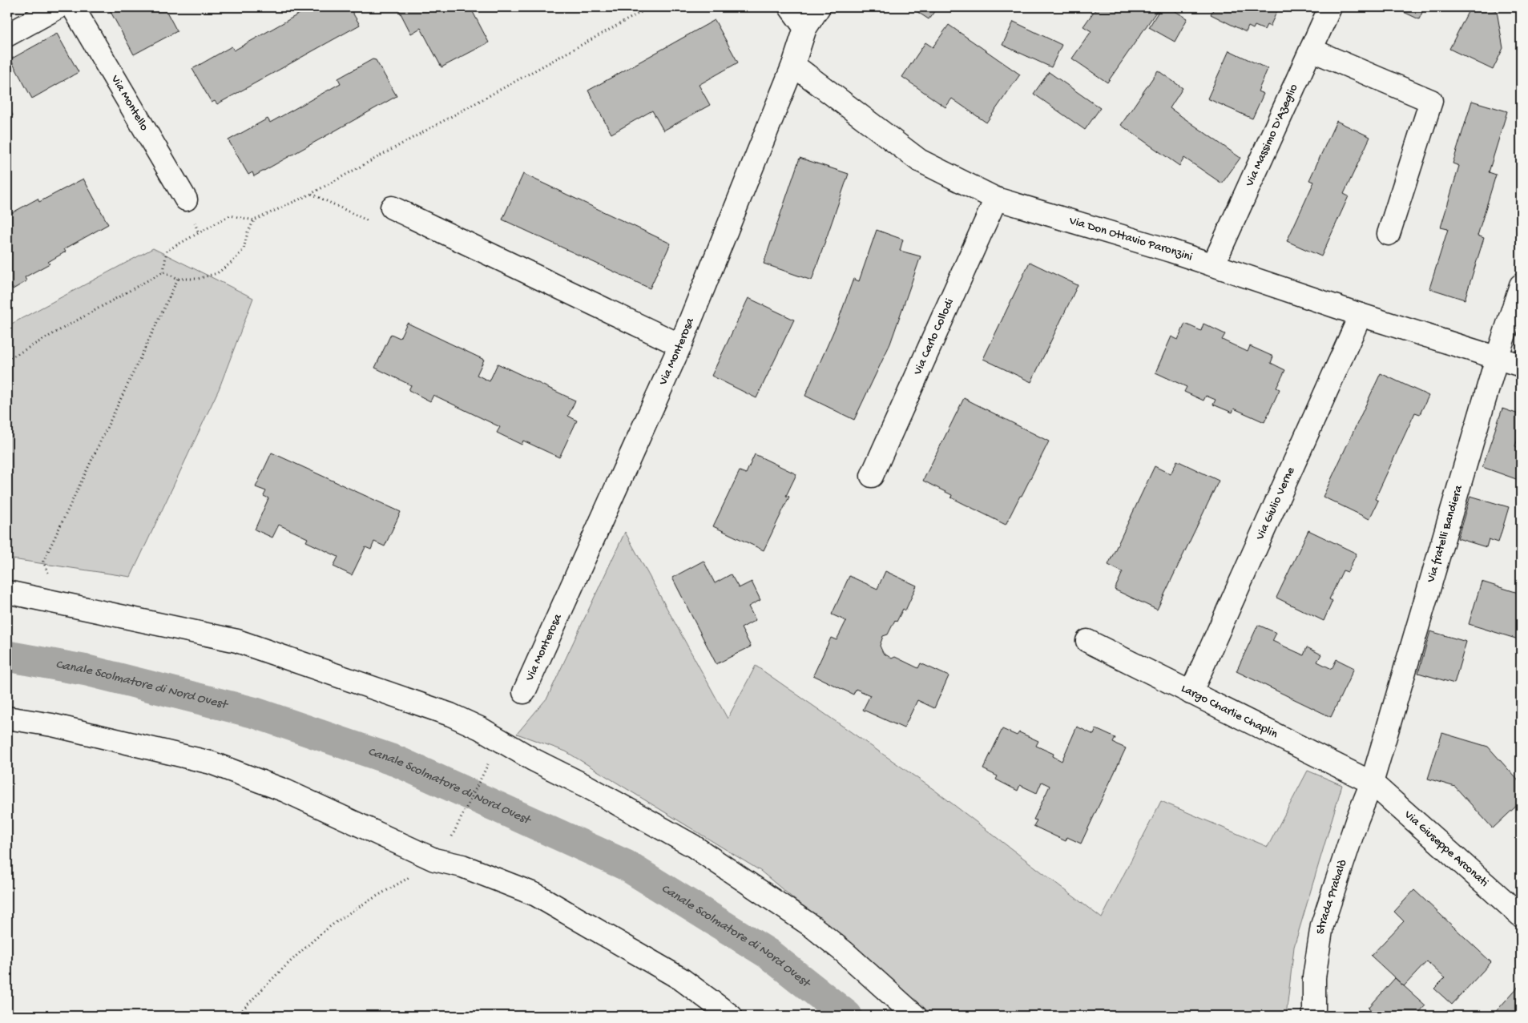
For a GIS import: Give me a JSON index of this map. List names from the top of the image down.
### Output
{
  "streets": {
    "street": [
      "Via Montello",
      "Via Massimo D'Azeglio",
      "Via Don Ottavio Paronzini",
      "Via Carlo Collodi",
      "Via Monterosa",
      "Via Giulio Verne",
      "Via fratelli Bandiera",
      "Largo Charlie Chaplin",
      "Via Giuseppe Arconati",
      "Strada Prabalò"
    ]
  },
  "crossings": [
    ["Via Massimo D'Azeglio", "Via Don Ottavio Paronzini"],
    ["Via Don Ottavio Paronzini", "Via Carlo Collodi"],
    ["Via Don Ottavio Paronzini", "Via Monterosa"],
    ["Via Don Ottavio Paronzini", "Via Giulio Verne"],
    ["Via Don Ottavio Paronzini", "Via fratelli Bandiera"],
    ["Via Giulio Verne", "Largo Charlie Chaplin"],
    ["Via fratelli Bandiera", "Largo Charlie Chaplin"],
    ["Via fratelli Bandiera", "Via Giuseppe Arconati"],
    ["Via fratelli Bandiera", "Strada Prabalò"],
    ["Largo Charlie Chaplin", "Via Giuseppe Arconati"],
    ["Largo Charlie Chaplin", "Strada Prabalò"],
    ["Via Giuseppe Arconati", "Strada Prabalò"]
  ],
  "water": ["Canale Scolmatore di Nord Ovest"]
}
